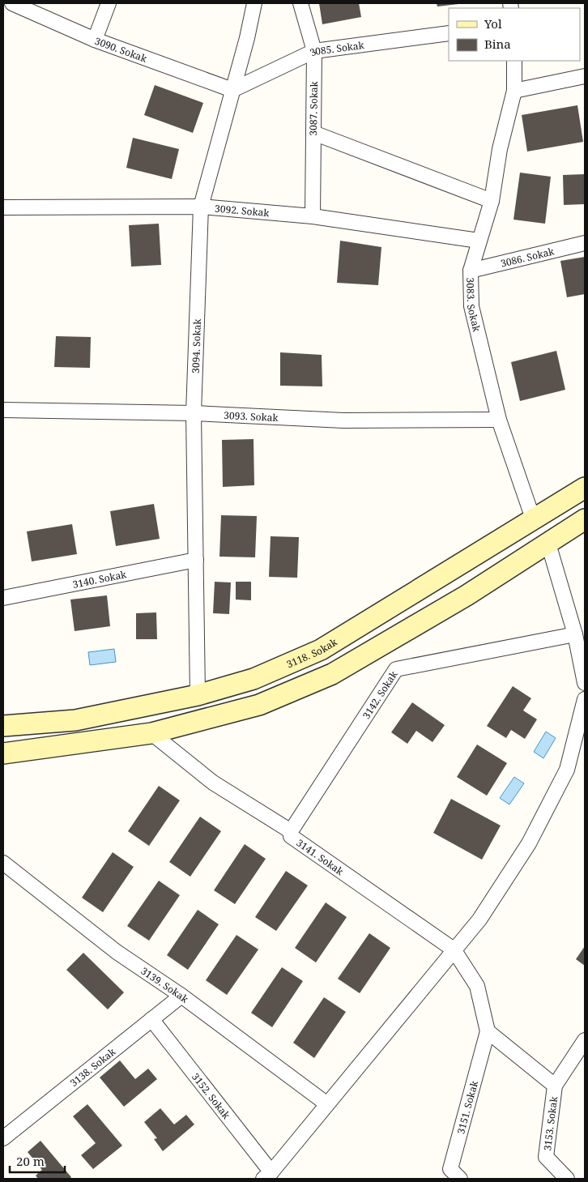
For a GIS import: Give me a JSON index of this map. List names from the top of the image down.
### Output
{
  "streets": {
    "main road": ["3118. Sokak"],
    "street": [
      "3090. Sokak",
      "3085. Sokak",
      "3087. Sokak",
      "3092. Sokak",
      "3086. Sokak",
      "3083. Sokak",
      "3094. Sokak",
      "3093. Sokak",
      "3140. Sokak",
      "3142. Sokak",
      "3141. Sokak",
      "3139. Sokak",
      "3138. Sokak",
      "3152. Sokak",
      "3151. Sokak",
      "3153. Sokak"
    ]
  },
  "crossings": [
    ["3090. Sokak", "3085. Sokak"],
    ["3090. Sokak", "3094. Sokak"],
    ["3085. Sokak", "3087. Sokak"],
    ["3085. Sokak", "3094. Sokak"],
    ["3087. Sokak", "3092. Sokak"],
    ["3092. Sokak", "3083. Sokak"],
    ["3092. Sokak", "3094. Sokak"],
    ["3086. Sokak", "3083. Sokak"],
    ["3083. Sokak", "3093. Sokak"],
    ["3083. Sokak", "3118. Sokak"],
    ["3094. Sokak", "3093. Sokak"],
    ["3094. Sokak", "3140. Sokak"],
    ["3094. Sokak", "3118. Sokak"],
    ["3142. Sokak", "3141. Sokak"],
    ["3139. Sokak", "3138. Sokak"],
    ["3138. Sokak", "3152. Sokak"]
  ],
  "legend": ["Yol", "Bina"],
  "scale_bar": "20 m"
}
